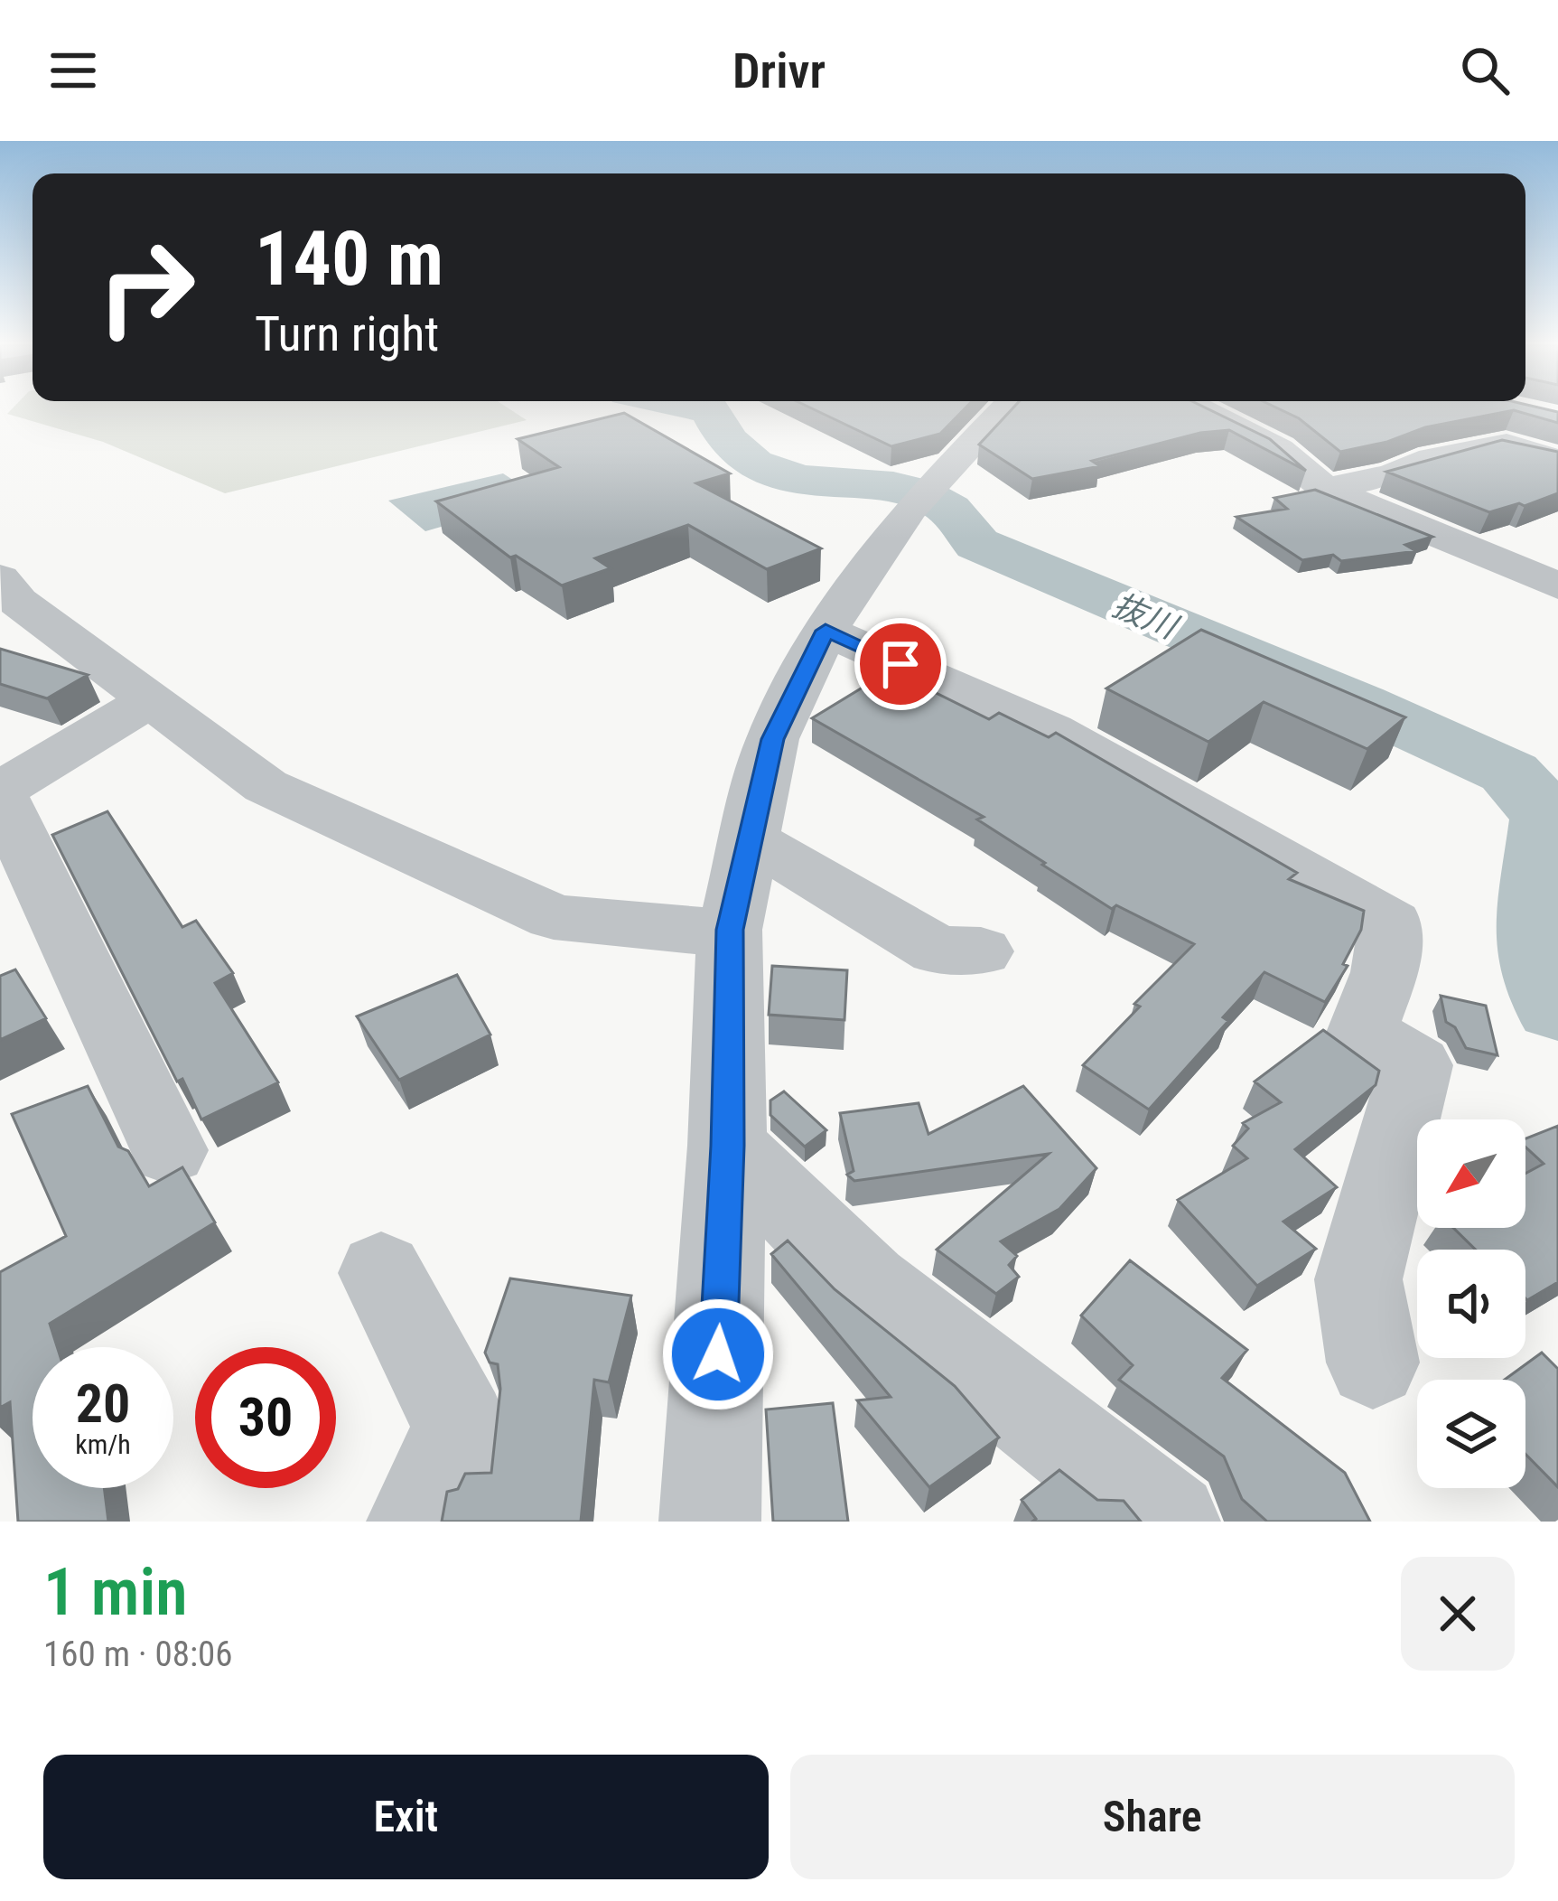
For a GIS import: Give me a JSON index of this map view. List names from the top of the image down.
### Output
{
  "water": ["抜川"],
  "north": "bottom left",
  "page": {
    "header": "Drivr",
    "turn": ["140 m", "Turn right"],
    "speed": "20 km/h",
    "limit": "30",
    "heading": ["1 min", "160 m · 08:06"],
    "buttons": ["Exit", "Share"]
  }
}
